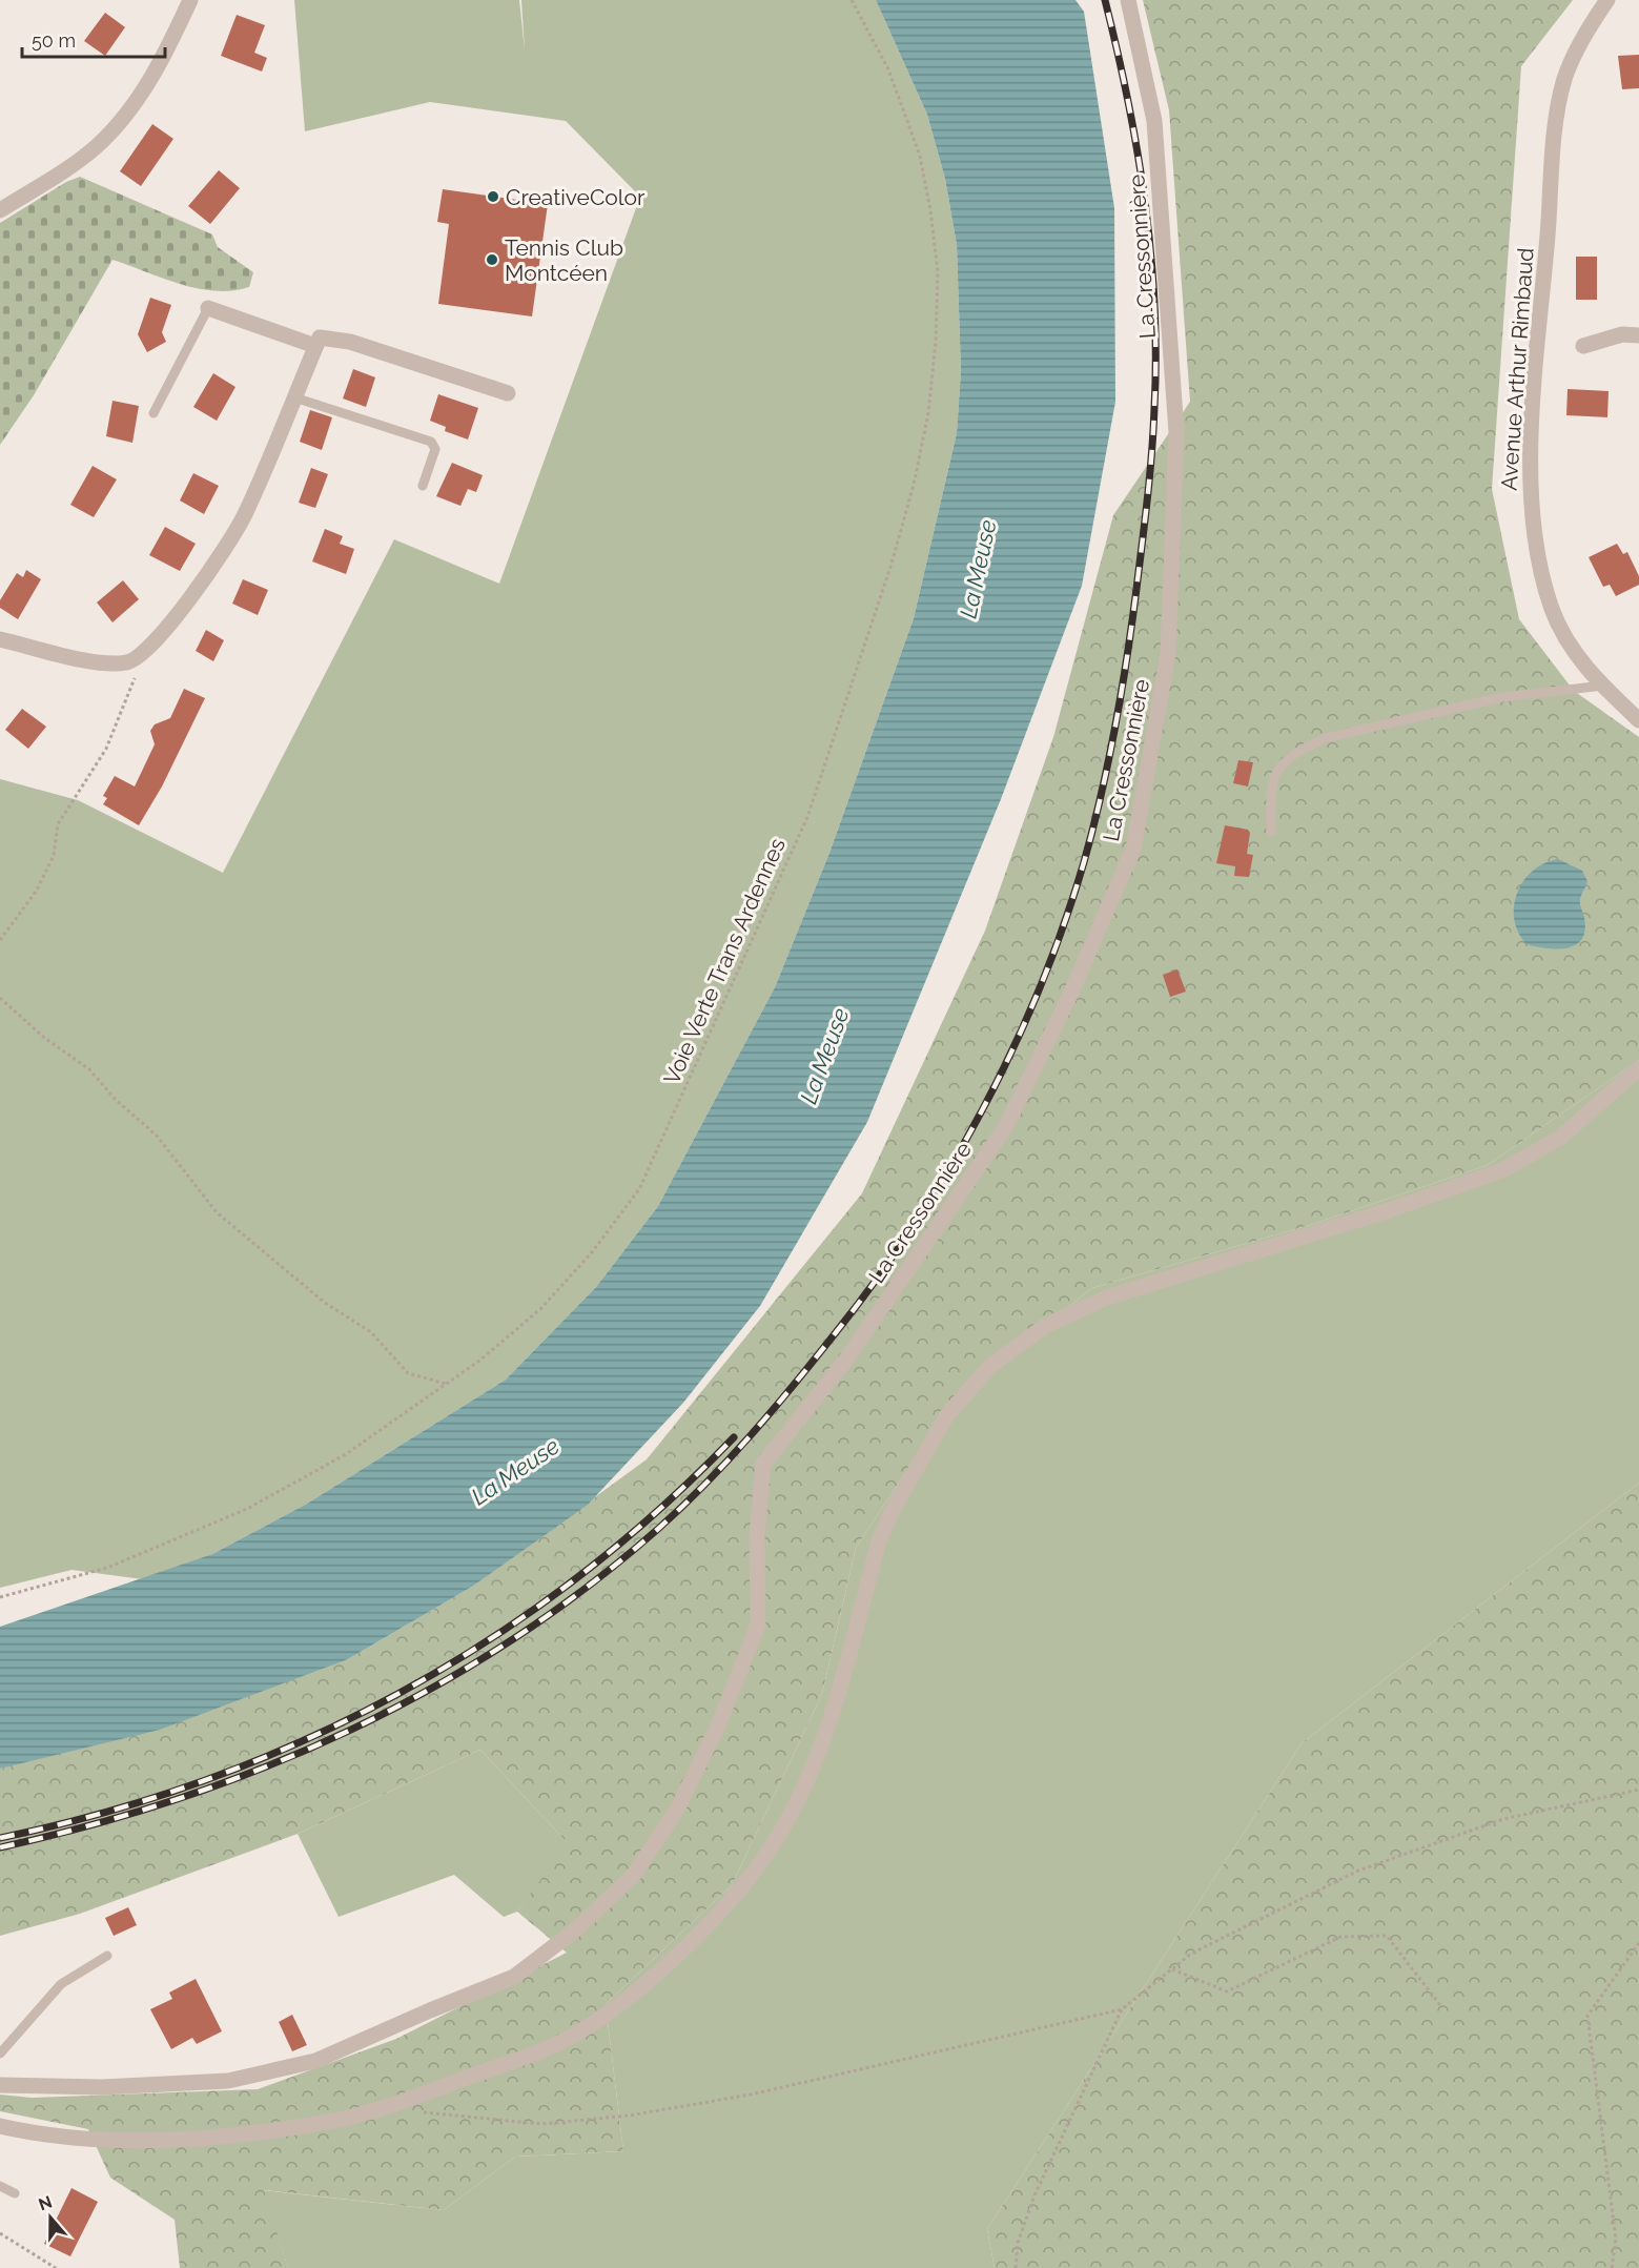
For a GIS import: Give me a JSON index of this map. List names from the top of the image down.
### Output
{
  "streets": {
    "street": ["La Cressonnière", "Avenue Arthur Rimbaud"],
    "path": ["Voie Verte Trans Ardennes"]
  },
  "water": ["La Meuse"],
  "places": ["CreativeColor", "Tennis Club Montcéen"],
  "scale_bar": "50 m",
  "north": "top"
}
